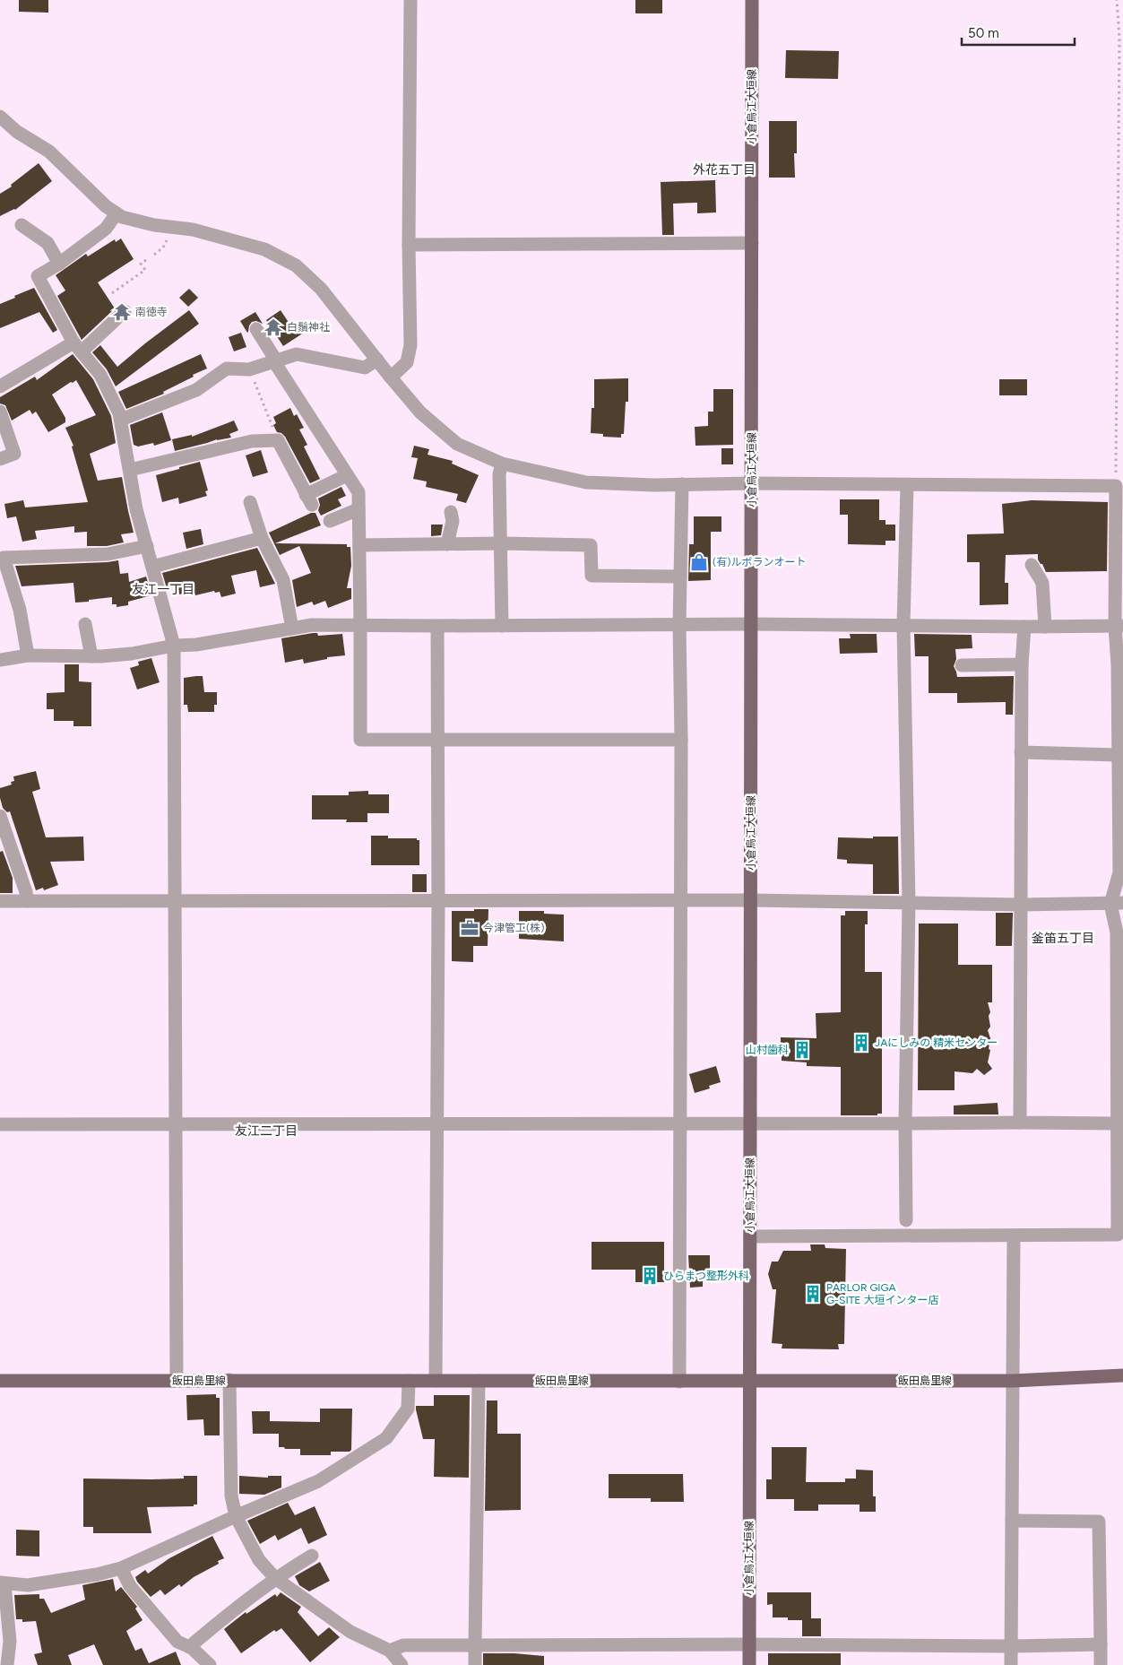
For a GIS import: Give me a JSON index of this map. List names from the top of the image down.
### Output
{
  "streets": {
    "main road": ["小倉烏江大垣線", "飯田島里線"]
  },
  "crossings": [
    ["小倉烏江大垣線", "飯田島里線"]
  ],
  "districts": [
    "外花五丁目",
    "友江一丁目",
    "釜笛五丁目",
    "友江二丁目"
  ],
  "places": {
    "temple": ["南徳寺", "白鬚神社"],
    "shop": ["(有)ルボランオート"],
    "office": ["今津管工(株)"],
    "building": [
      "JAにしみの 精米センター",
      "山村歯科",
      "ひらまつ整形外科",
      "PARLOR GIGA G-SITE 大垣インター店"
    ]
  },
  "scale_bar": "50 m"
}
